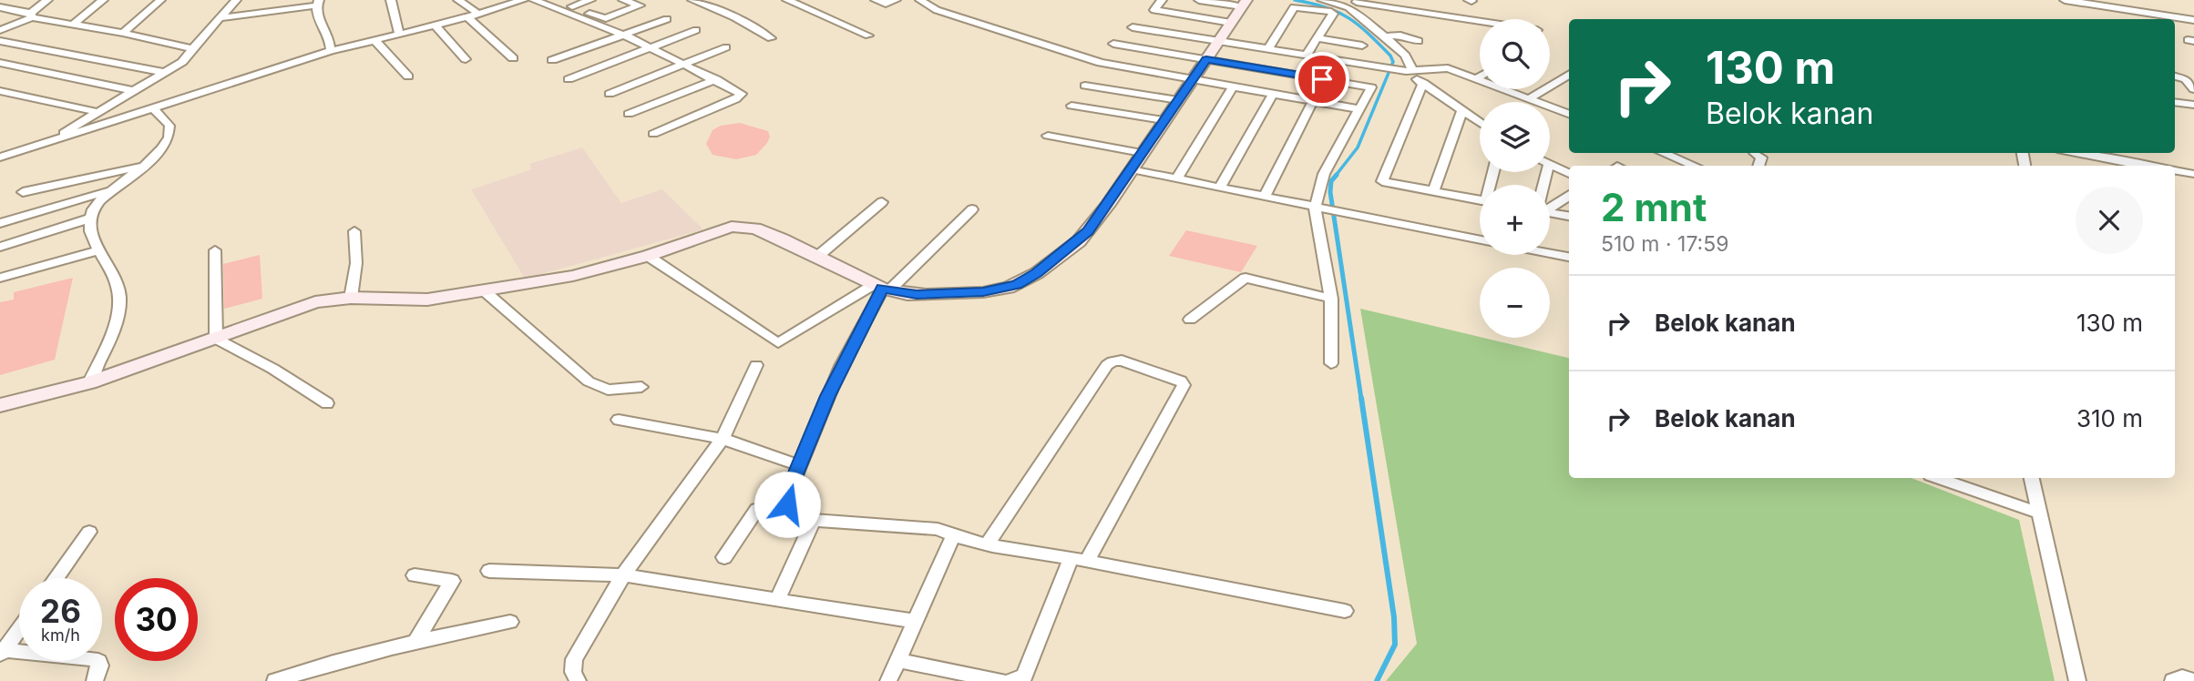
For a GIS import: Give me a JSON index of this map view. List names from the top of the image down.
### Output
{
  "page": {
    "map_buttons": ["+", "−"],
    "turn": ["130 m", "Belok kanan"],
    "heading": ["2 mnt", "510 m · 17:59"],
    "list": [
      {
        "name": "Belok kanan",
        "value": "130 m"
      },
      {
        "name": "Belok kanan",
        "value": "310 m"
      }
    ],
    "speed": "26 km/h",
    "limit": "30"
  }
}
